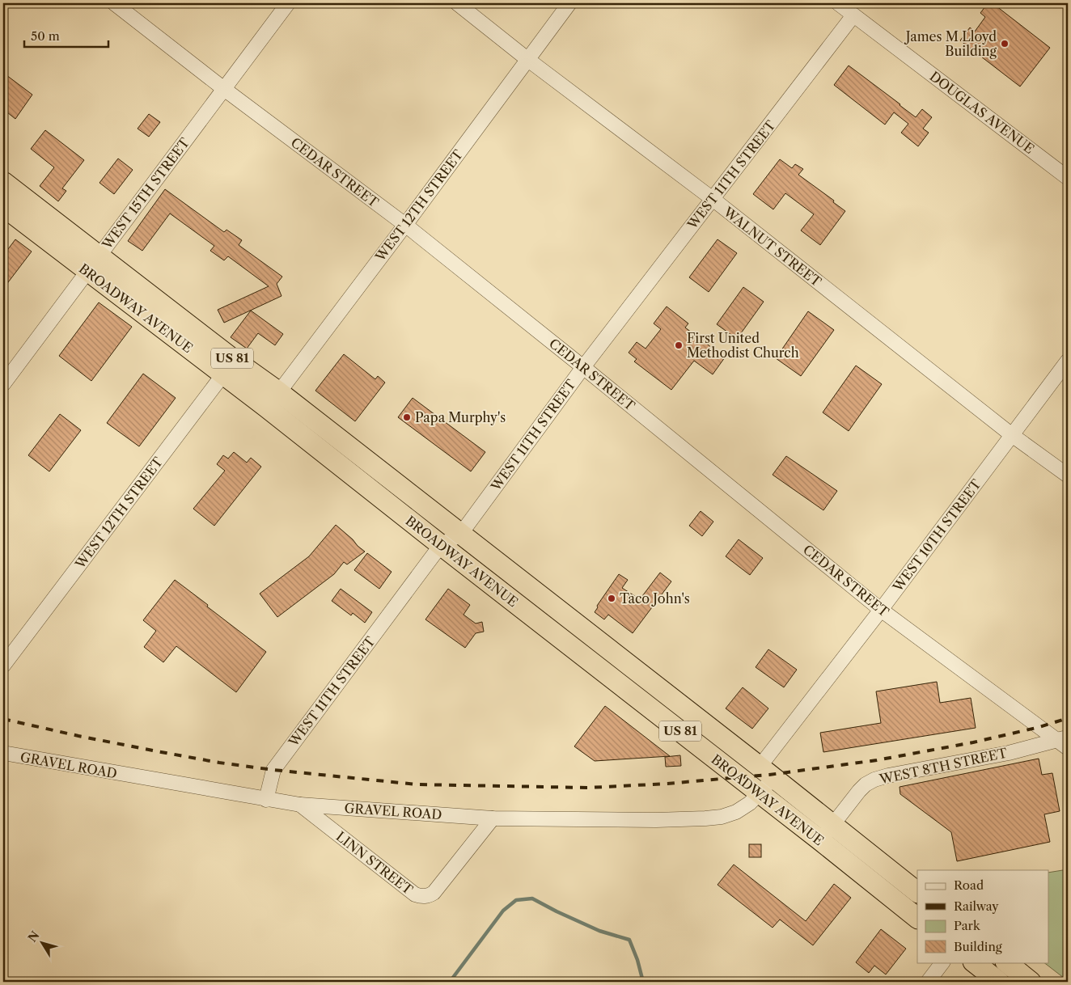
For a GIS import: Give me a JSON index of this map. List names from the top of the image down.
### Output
{
  "streets": {
    "highway": ["BROADWAY AVENUE", "US 81"],
    "street": [
      "DOUGLAS AVENUE",
      "CEDAR STREET",
      "WEST 11TH STREET",
      "WEST 15TH STREET",
      "WEST 12TH STREET",
      "WALNUT STREET",
      "WEST 10TH STREET",
      "GRAVEL ROAD",
      "WEST 8TH STREET",
      "LINN STREET"
    ]
  },
  "crossings": [
    ["DOUGLAS AVENUE", "WEST 11TH STREET"],
    ["CEDAR STREET", "WEST 11TH STREET"],
    ["CEDAR STREET", "WEST 15TH STREET"],
    ["CEDAR STREET", "WEST 12TH STREET"],
    ["CEDAR STREET", "WEST 10TH STREET"],
    ["CEDAR STREET", "WEST 8TH STREET"],
    ["WEST 11TH STREET", "WALNUT STREET"],
    ["WEST 11TH STREET", "BROADWAY AVENUE"],
    ["WEST 11TH STREET", "GRAVEL ROAD"],
    ["WEST 15TH STREET", "BROADWAY AVENUE"],
    ["WEST 12TH STREET", "WALNUT STREET"],
    ["WEST 12TH STREET", "BROADWAY AVENUE"],
    ["WALNUT STREET", "WEST 10TH STREET"],
    ["BROADWAY AVENUE", "WEST 10TH STREET"],
    ["BROADWAY AVENUE", "GRAVEL ROAD"],
    ["BROADWAY AVENUE", "WEST 8TH STREET"],
    ["WEST 10TH STREET", "GRAVEL ROAD"],
    ["GRAVEL ROAD", "LINN STREET"]
  ],
  "places": [
    "James M Lloyd Building",
    "First United Methodist Church",
    "Papa Murphy's",
    "Taco John's"
  ],
  "legend": [
    "Road",
    "Railway",
    "Park",
    "Building"
  ],
  "scale_bar": "50 m",
  "north": "top left"
}
